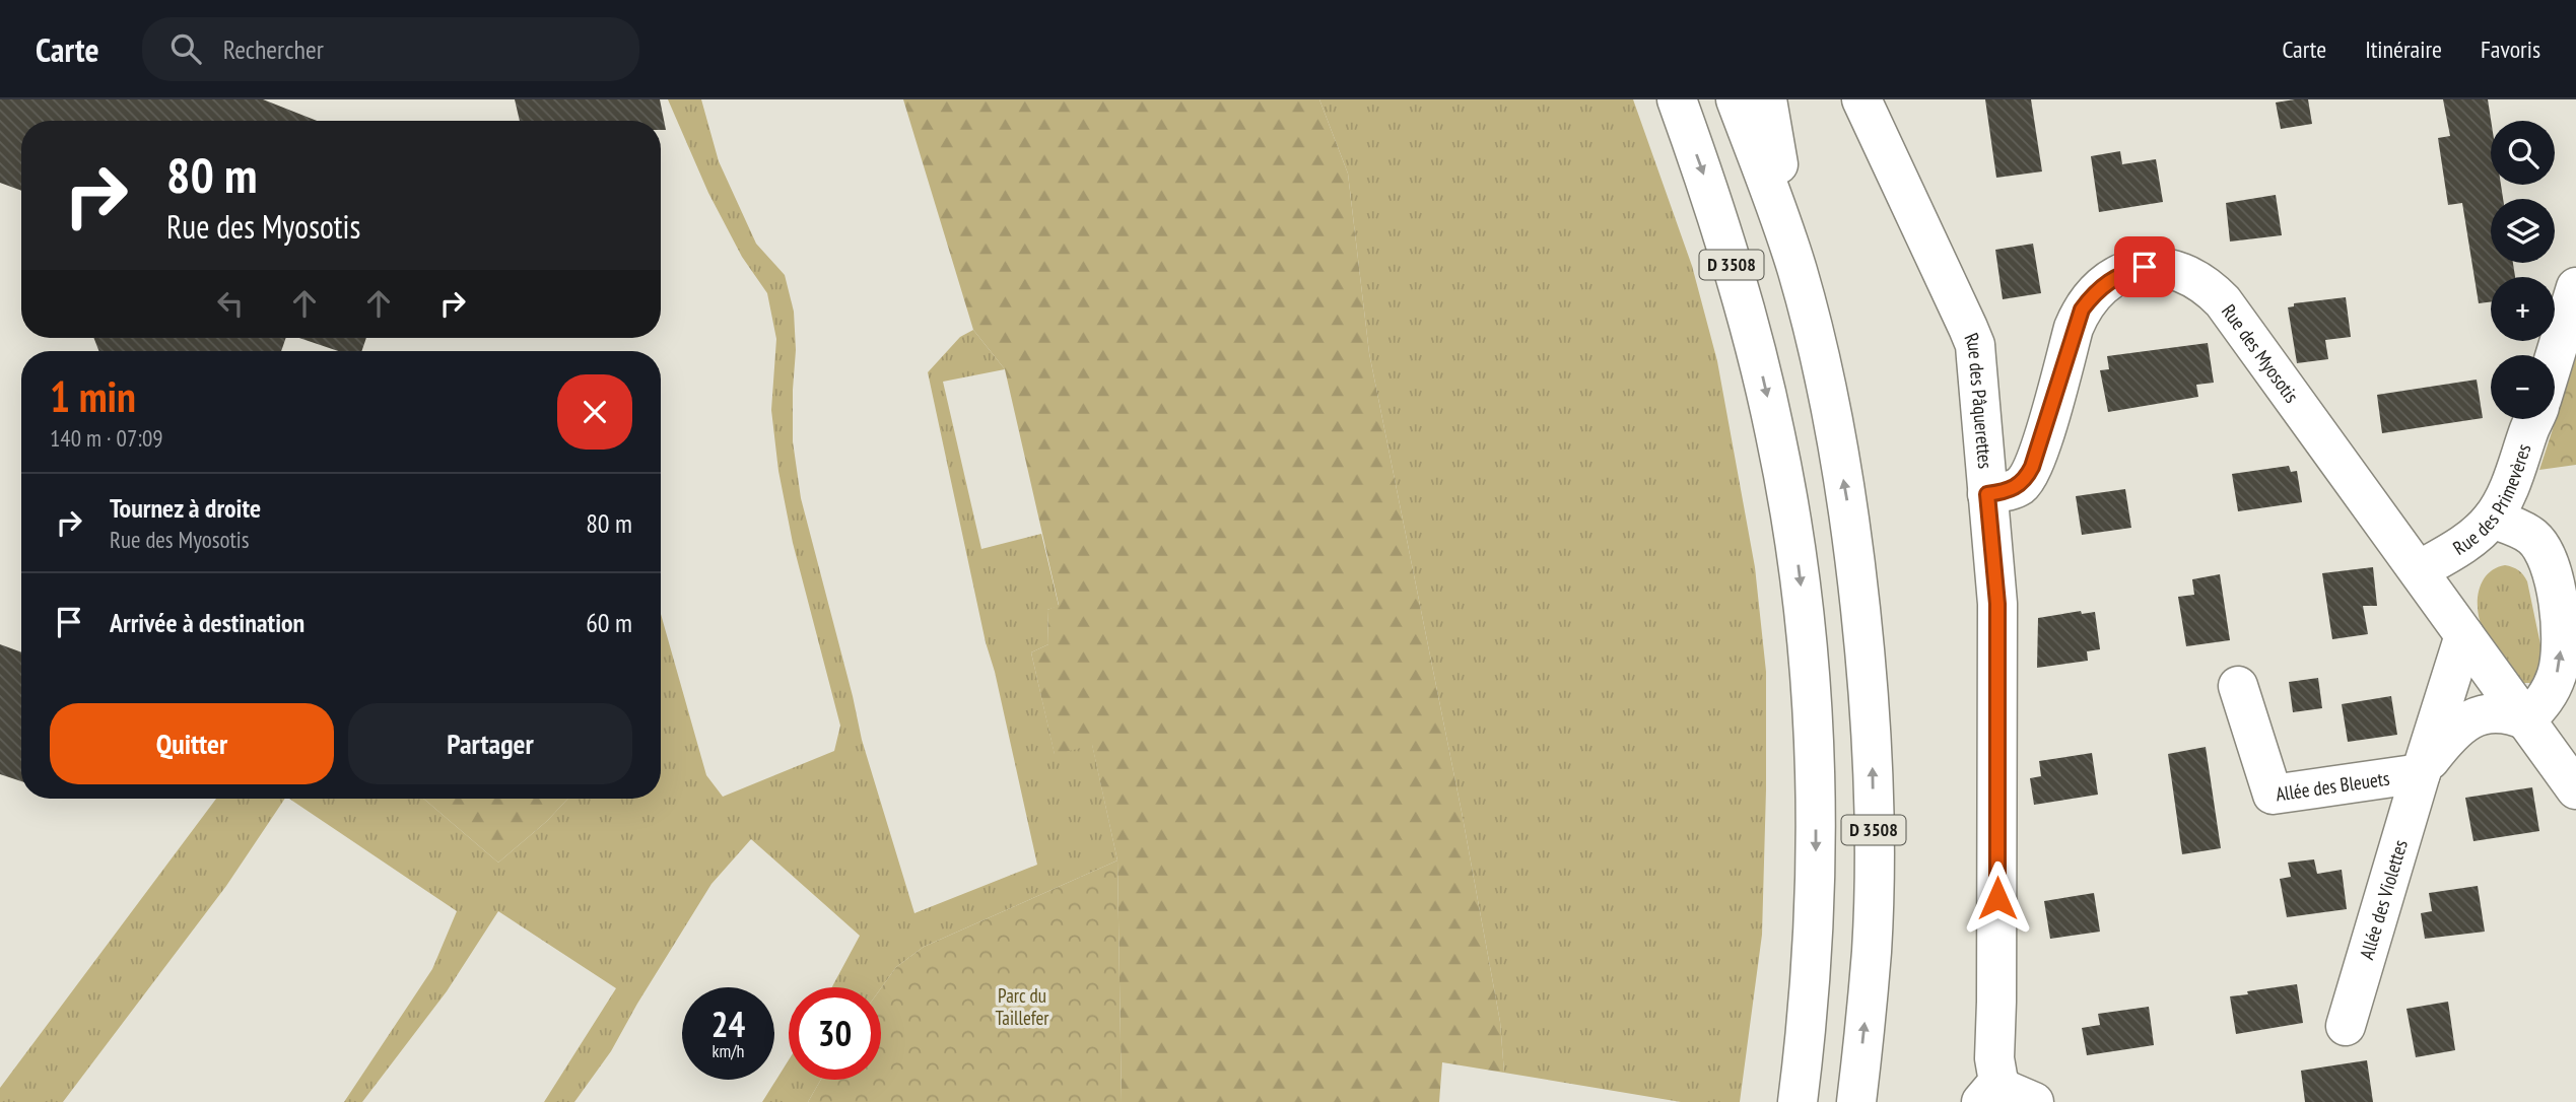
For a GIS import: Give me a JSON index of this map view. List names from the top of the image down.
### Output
{
  "streets": {
    "main road": [
      "D 3508",
      "Rue des Myosotis",
      "Rue des Pâquerettes",
      "Rue des Primevères",
      "Allée des Bleuets",
      "Allée des Violettes"
    ]
  },
  "crossings": [
    ["Rue des Myosotis", "Rue des Pâquerettes"],
    ["Rue des Myosotis", "Rue des Primevères"],
    ["Rue des Myosotis", "Allée des Violettes"],
    ["Allée des Bleuets", "Allée des Violettes"]
  ],
  "parks": ["Parc du Taillefer"],
  "page": {
    "header": "Carte",
    "search": "Rechercher",
    "nav": ["Carte", "Itinéraire", "Favoris"],
    "map_buttons": ["+", "−"],
    "turn": ["80 m", "Rue des Myosotis"],
    "heading": ["1 min", "140 m · 07:09"],
    "list": [
      {
        "name": "Tournez à droite",
        "note": "Rue des Myosotis",
        "value": "80 m"
      },
      {
        "name": "Arrivée à destination",
        "value": "60 m"
      }
    ],
    "buttons": ["Quitter", "Partager"],
    "speed": "24 km/h",
    "limit": "30"
  }
}
